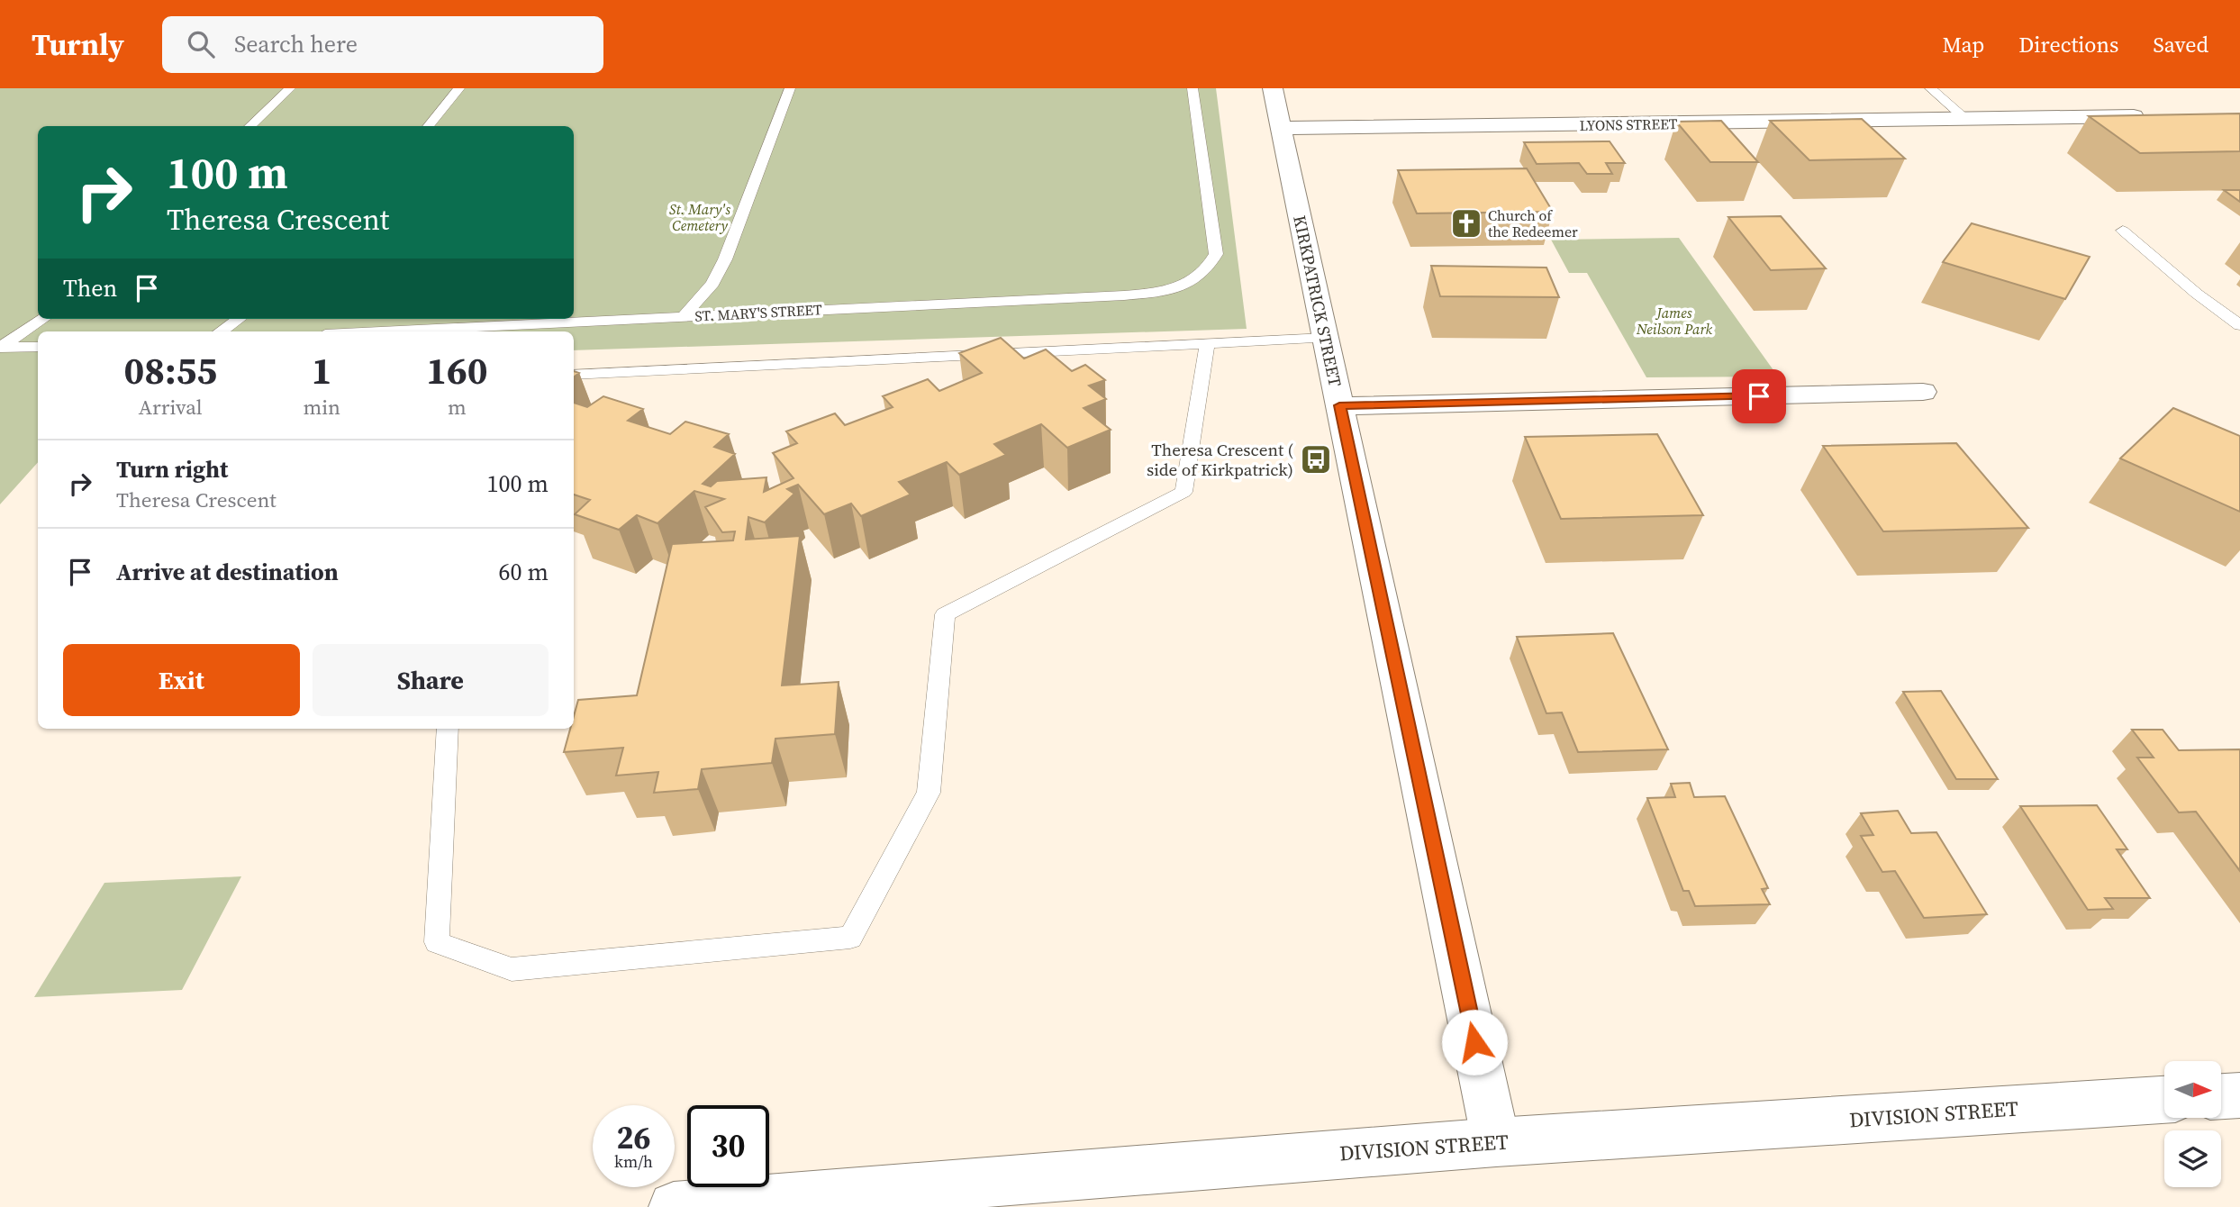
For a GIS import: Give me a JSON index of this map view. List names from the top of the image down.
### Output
{
  "streets": {
    "street": ["LYONS STREET", "KIRKPATRICK STREET", "DIVISION STREET"],
    "lane": ["ST. MARY'S STREET"]
  },
  "crossings": [
    ["LYONS STREET", "KIRKPATRICK STREET"],
    ["KIRKPATRICK STREET", "DIVISION STREET"]
  ],
  "parks": ["St. Mary's Cemetery", "James Neilson Park"],
  "places": {
    "church": ["Church of the Redeemer"],
    "bus stop": ["Theresa Crescent ( side of Kirkpatrick)"]
  },
  "north": "right",
  "page": {
    "header": "Turnly",
    "search": "Search here",
    "nav": ["Map", "Directions", "Saved"],
    "turn": ["100 m", "Theresa Crescent"],
    "then": "Then",
    "eta": [
      "08:55",
      "Arrival",
      "1",
      "min",
      "160",
      "m"
    ],
    "list": [
      {
        "name": "Turn right",
        "note": "Theresa Crescent",
        "value": "100 m"
      },
      {
        "name": "Arrive at destination",
        "value": "60 m"
      }
    ],
    "buttons": ["Exit", "Share"],
    "speed": "26 km/h",
    "limit": "30"
  }
}
